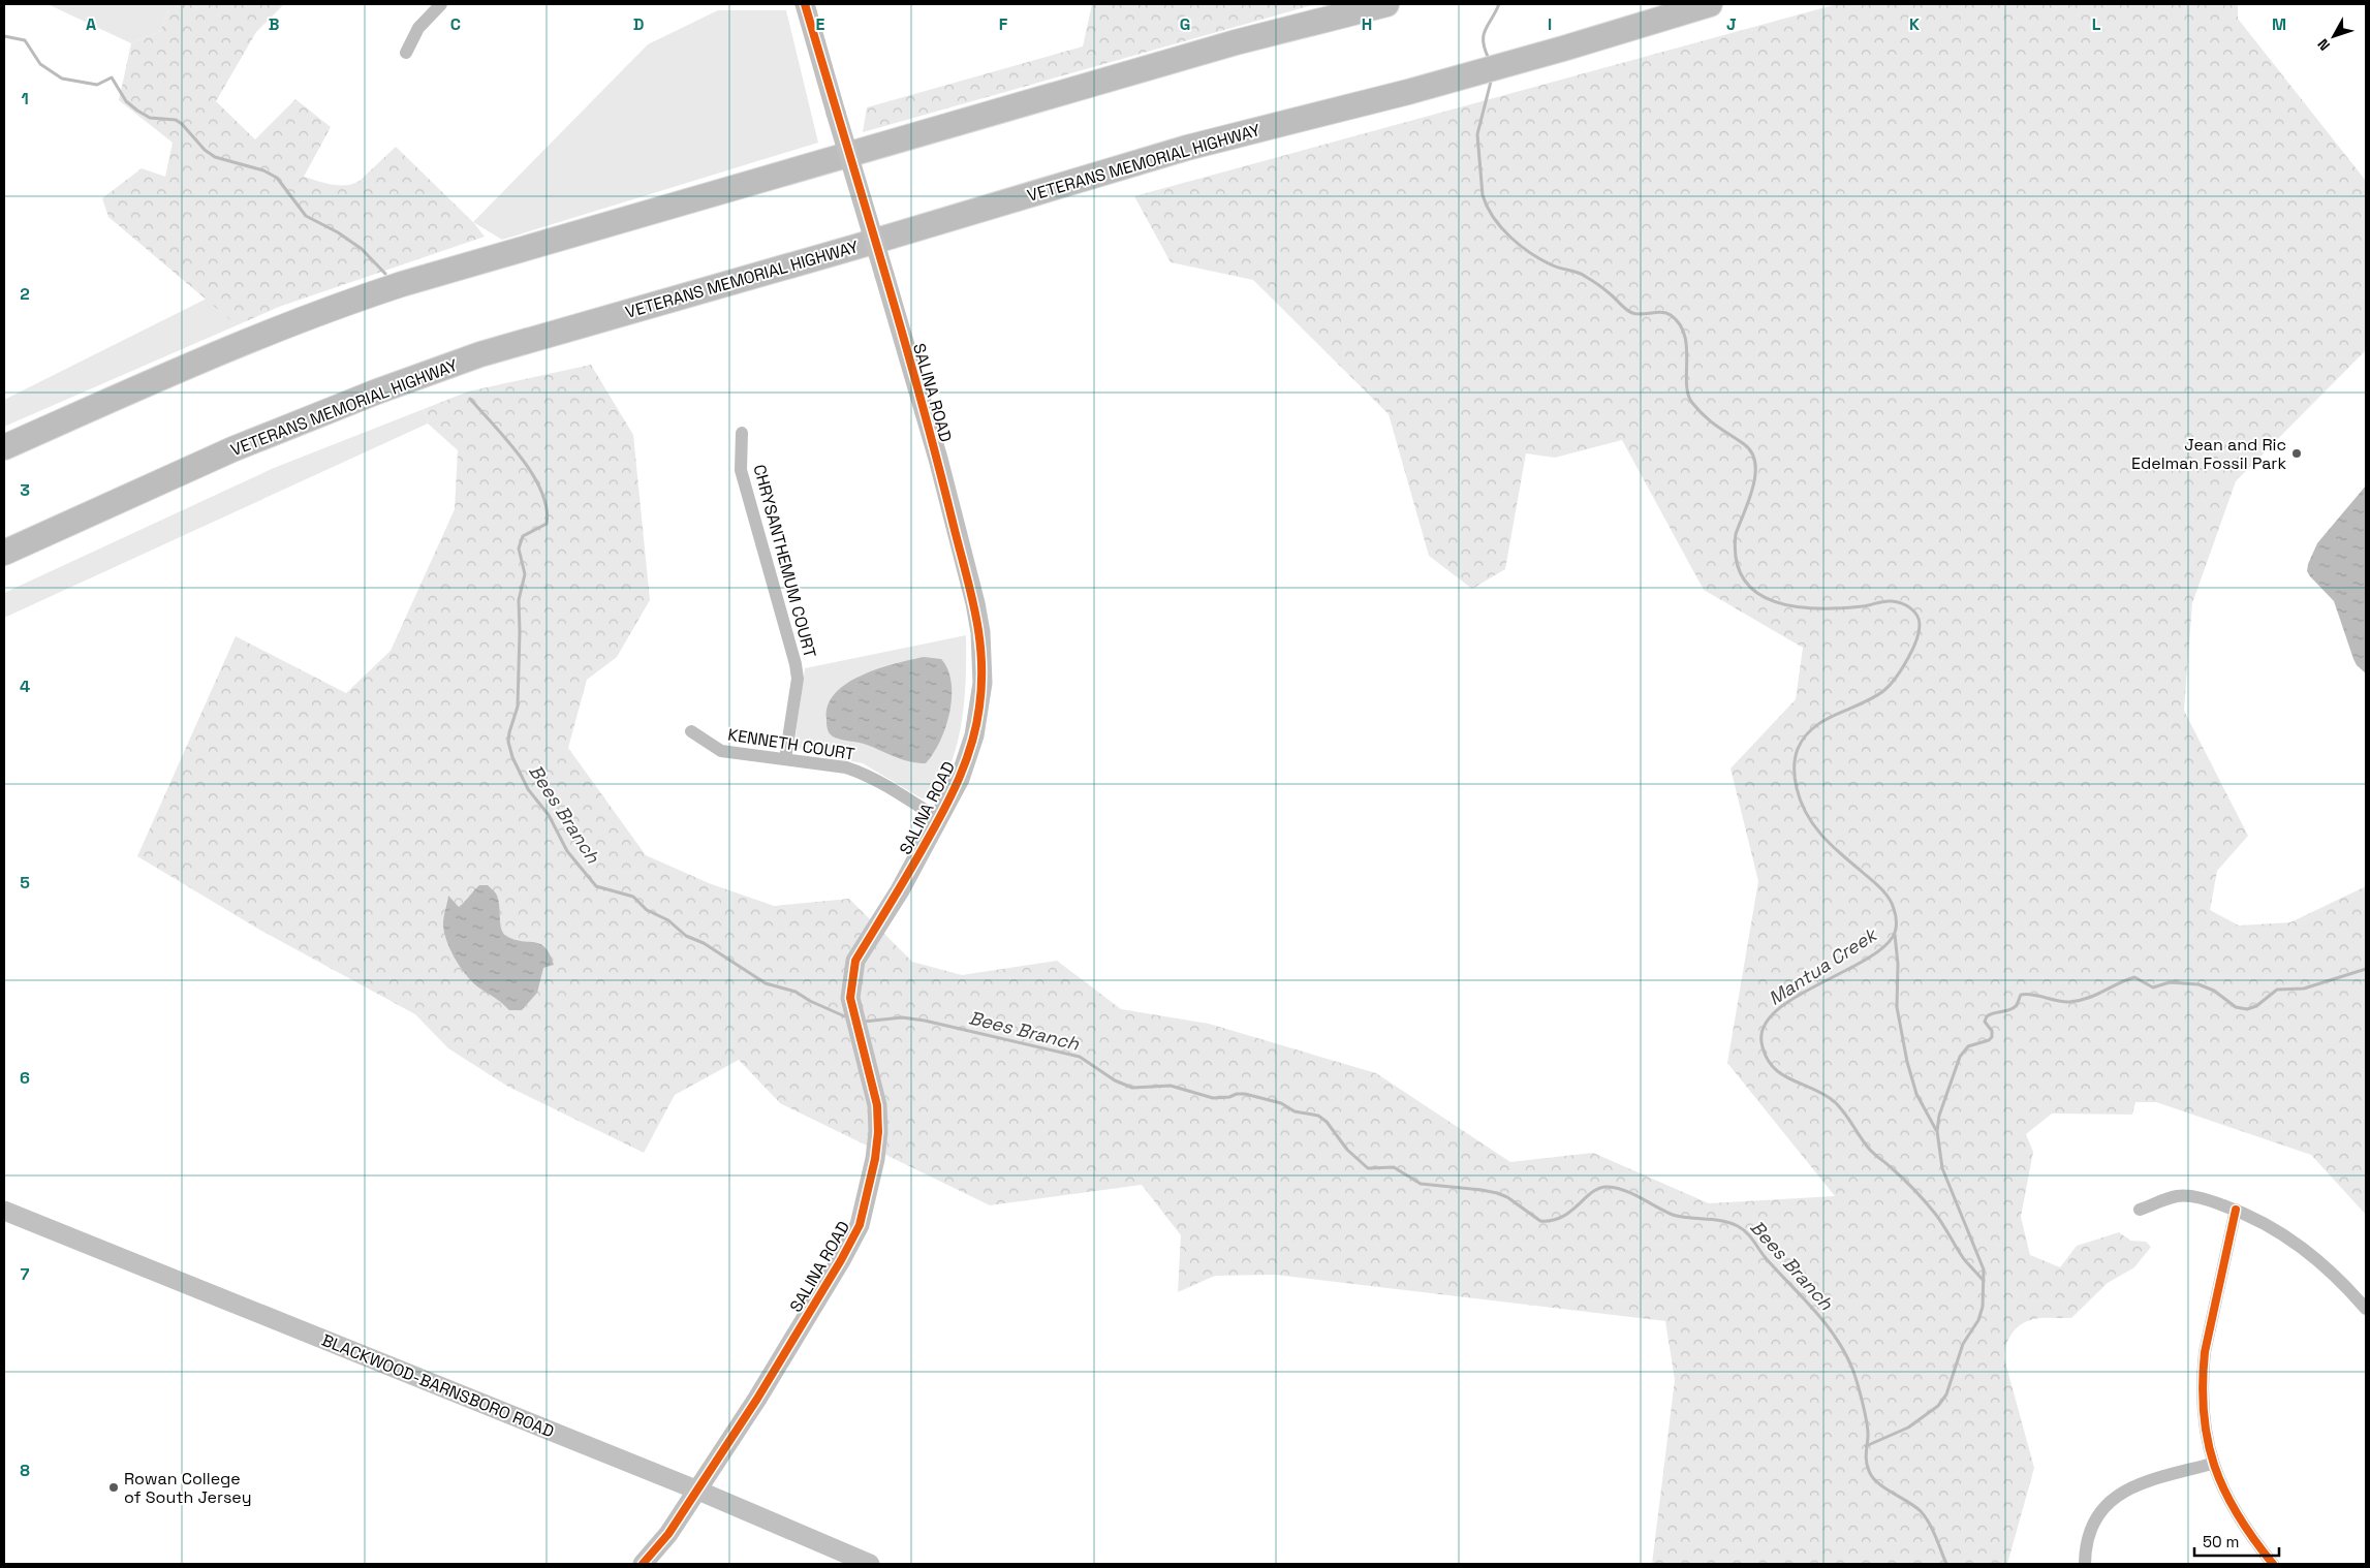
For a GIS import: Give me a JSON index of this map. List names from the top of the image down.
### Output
{
  "streets": {
    "highway": ["VETERANS MEMORIAL HIGHWAY"],
    "street": [
      "SALINA ROAD",
      "CHRYSANTHEMUM COURT",
      "KENNETH COURT",
      "BLACKWOOD-BARNSBORO ROAD"
    ]
  },
  "crossings": [
    ["SALINA ROAD", "KENNETH COURT"],
    ["SALINA ROAD", "BLACKWOOD-BARNSBORO ROAD"],
    ["CHRYSANTHEMUM COURT", "KENNETH COURT"]
  ],
  "water": ["Bees Branch", "Mantua Creek"],
  "places": ["Jean and Ric Edelman Fossil Park", "Rowan College of South Jersey"],
  "scale_bar": "50 m",
  "north": "bottom left",
  "grid": {
    "columns": [
      "A",
      "B",
      "C",
      "D",
      "E",
      "F",
      "G",
      "H",
      "I",
      "J",
      "K",
      "L",
      "M"
    ],
    "rows": [
      "1",
      "2",
      "3",
      "4",
      "5",
      "6",
      "7",
      "8"
    ]
  }
}
